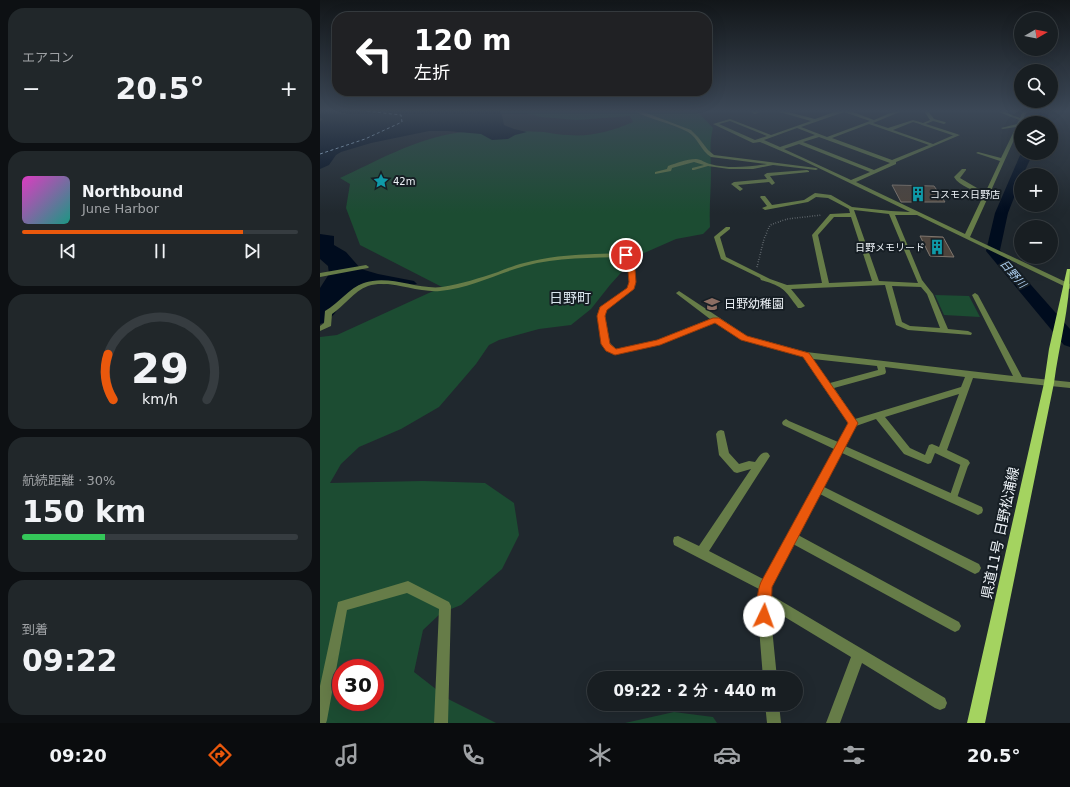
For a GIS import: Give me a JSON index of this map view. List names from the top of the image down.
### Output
{
  "streets": {
    "main road": ["県道11号 日野松浦線"]
  },
  "districts": ["日野町"],
  "water": ["日野川"],
  "places": {
    "place": ["42m"],
    "building": ["コスモス日野店", "日野メモリード"],
    "school or university": ["日野幼稚園"]
  },
  "north": "right",
  "page": {
    "tile": [
      "エアコン",
      ["航続距離 · 30%", "150 km"],
      ["到着", "09:22"]
    ],
    "map_buttons": ["+", "−"],
    "turn": ["120 m", "左折"],
    "heat": ["−", "20.5°", "+"],
    "song": ["Northbound", "June Harbor"],
    "limit": "30",
    "trip": "09:22 · 2 分 · 440 m",
    "tabs": ["09:20", "20.5°"],
    "gauge": ["29", "km/h"]
  }
}
